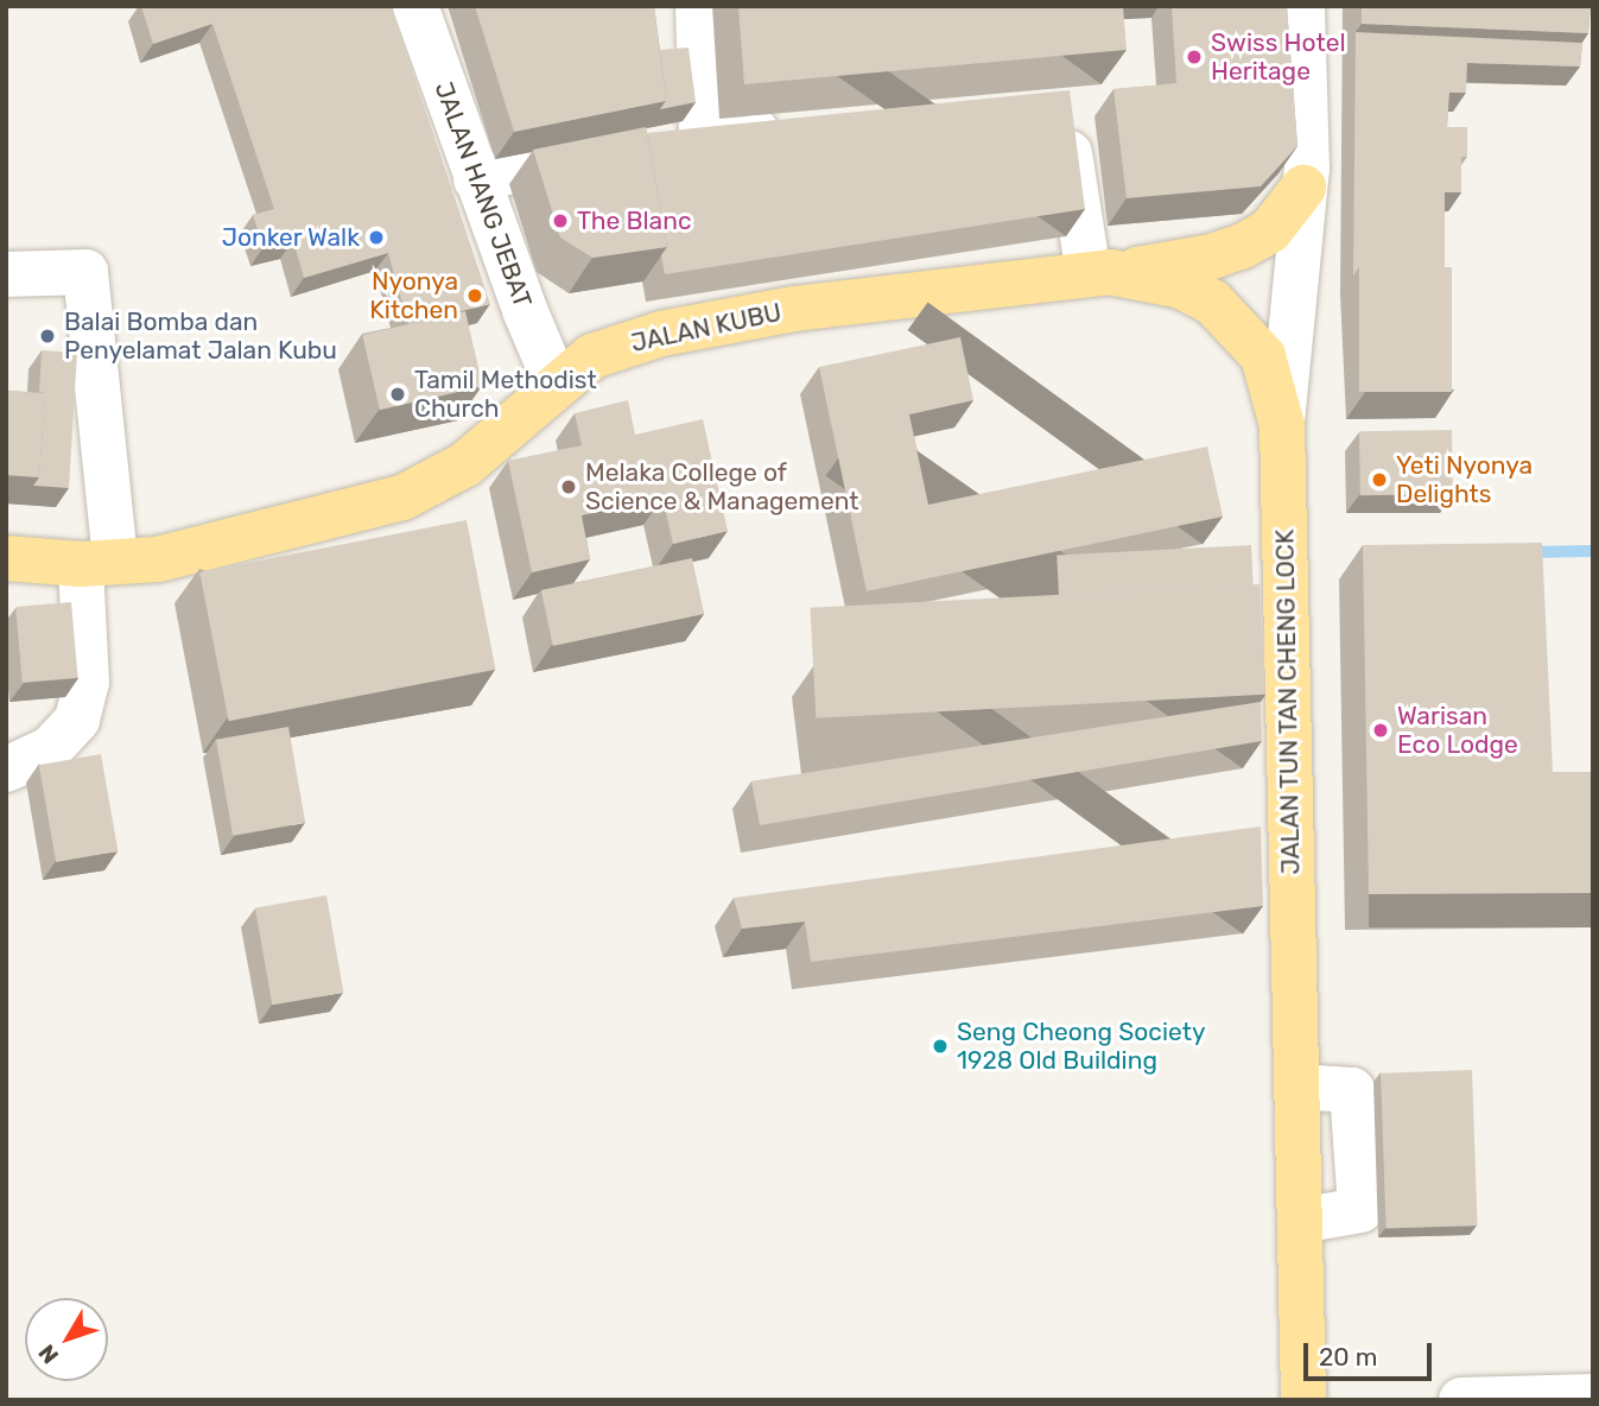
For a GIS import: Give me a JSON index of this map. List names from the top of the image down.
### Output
{
  "streets": {
    "main road": ["JALAN KUBU", "JALAN TUN TAN CHENG LOCK"],
    "street": ["JALAN HANG JEBAT"]
  },
  "crossings": [
    ["JALAN HANG JEBAT", "JALAN KUBU"],
    ["JALAN KUBU", "JALAN TUN TAN CHENG LOCK"]
  ],
  "places": [
    "Swiss Hotel Heritage",
    "The Blanc",
    "Jonker Walk",
    "Nyonya Kitchen",
    "Balai Bomba dan Penyelamat Jalan Kubu",
    "Tamil Methodist Church",
    "Yeti Nyonya Delights",
    "Melaka College of Science & Management",
    "Warisan Eco Lodge",
    "Seng Cheong Society 1928 Old Building"
  ],
  "scale_bar": "20 m",
  "north": "bottom left"
}
